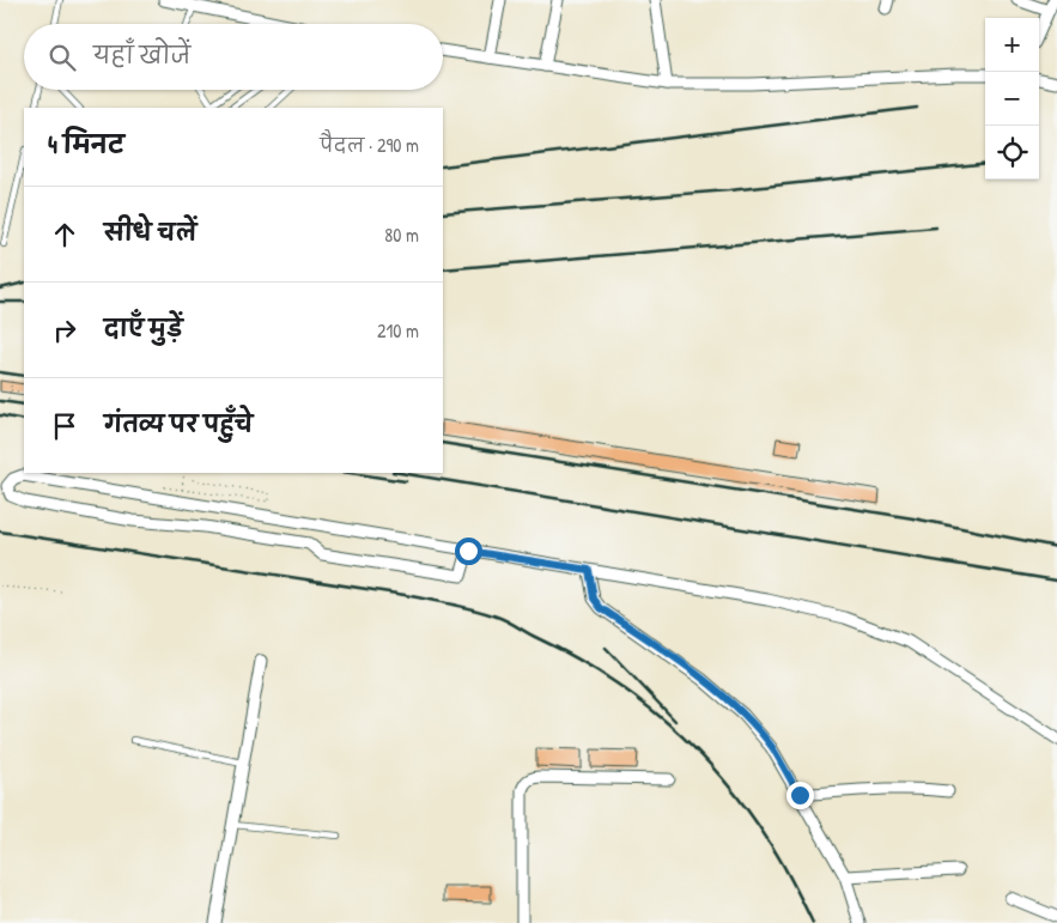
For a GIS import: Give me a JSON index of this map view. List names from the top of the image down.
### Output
{
  "page": {
    "map_buttons": ["+", "−"],
    "search": "यहाँ खोजें",
    "heading": ["4 मिनट", "पैदल · 290 m"],
    "list": [
      ["सीधे चलें", "80 m"],
      ["दाएँ मुड़ें", "210 m"],
      "गंतव्य पर पहुँचे"
    ]
  }
}
